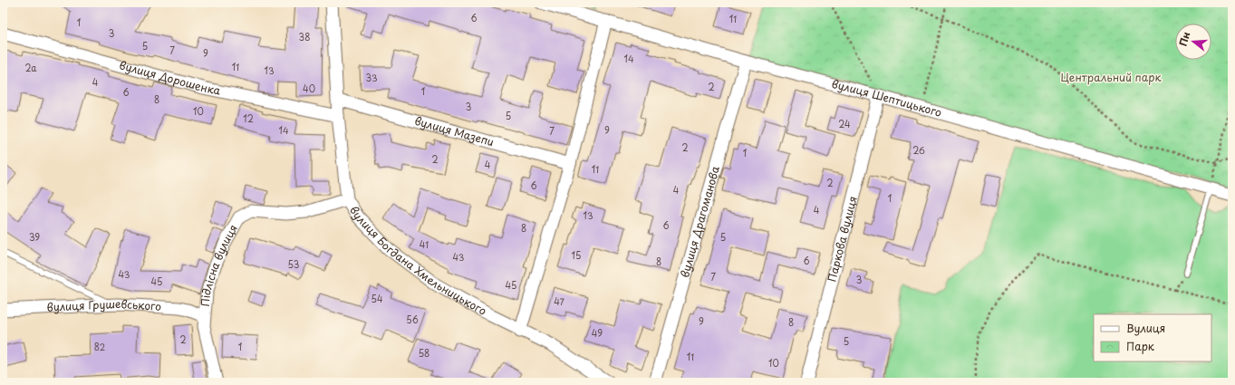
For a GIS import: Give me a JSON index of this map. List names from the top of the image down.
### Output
{
  "streets": {
    "street": [
      "вулиця Дорошенка",
      "вулиця Шептицького",
      "вулиця Мазепи",
      "вулиця Драгоманова",
      "Паркова вулиця",
      "вулиця Богдана Хмельницького",
      "Підлісна вулиця",
      "вулиця Грушевського"
    ]
  },
  "crossings": [
    ["вулиця Дорошенка", "вулиця Богдана Хмельницького"],
    ["вулиця Шептицького", "вулиця Драгоманова"],
    ["вулиця Шептицького", "Паркова вулиця"],
    ["вулиця Мазепи", "вулиця Богдана Хмельницького"],
    ["вулиця Богдана Хмельницького", "Підлісна вулиця"],
    ["Підлісна вулиця", "вулиця Грушевського"]
  ],
  "parks": ["Центральний парк"],
  "house_numbers": [
    "6",
    "11",
    "1",
    "3",
    "38",
    "5",
    "7",
    "9",
    "14",
    "11",
    "2а",
    "13",
    "33",
    "4",
    "2",
    "40",
    "1",
    "6",
    "8",
    "3",
    "10",
    "5",
    "12",
    "24",
    "14",
    "9",
    "7",
    "2",
    "26",
    "1",
    "2",
    "4",
    "11",
    "2",
    "6",
    "4",
    "1",
    "4",
    "13",
    "6",
    "8",
    "39",
    "5",
    "41",
    "15",
    "43",
    "6",
    "8",
    "53",
    "43",
    "7",
    "3",
    "45",
    "45",
    "54",
    "47",
    "56",
    "9",
    "8",
    "49",
    "2",
    "5",
    "82",
    "1",
    "58",
    "11",
    "10"
  ],
  "legend": ["Вулиця", "Парк"],
  "north": "left"
}
